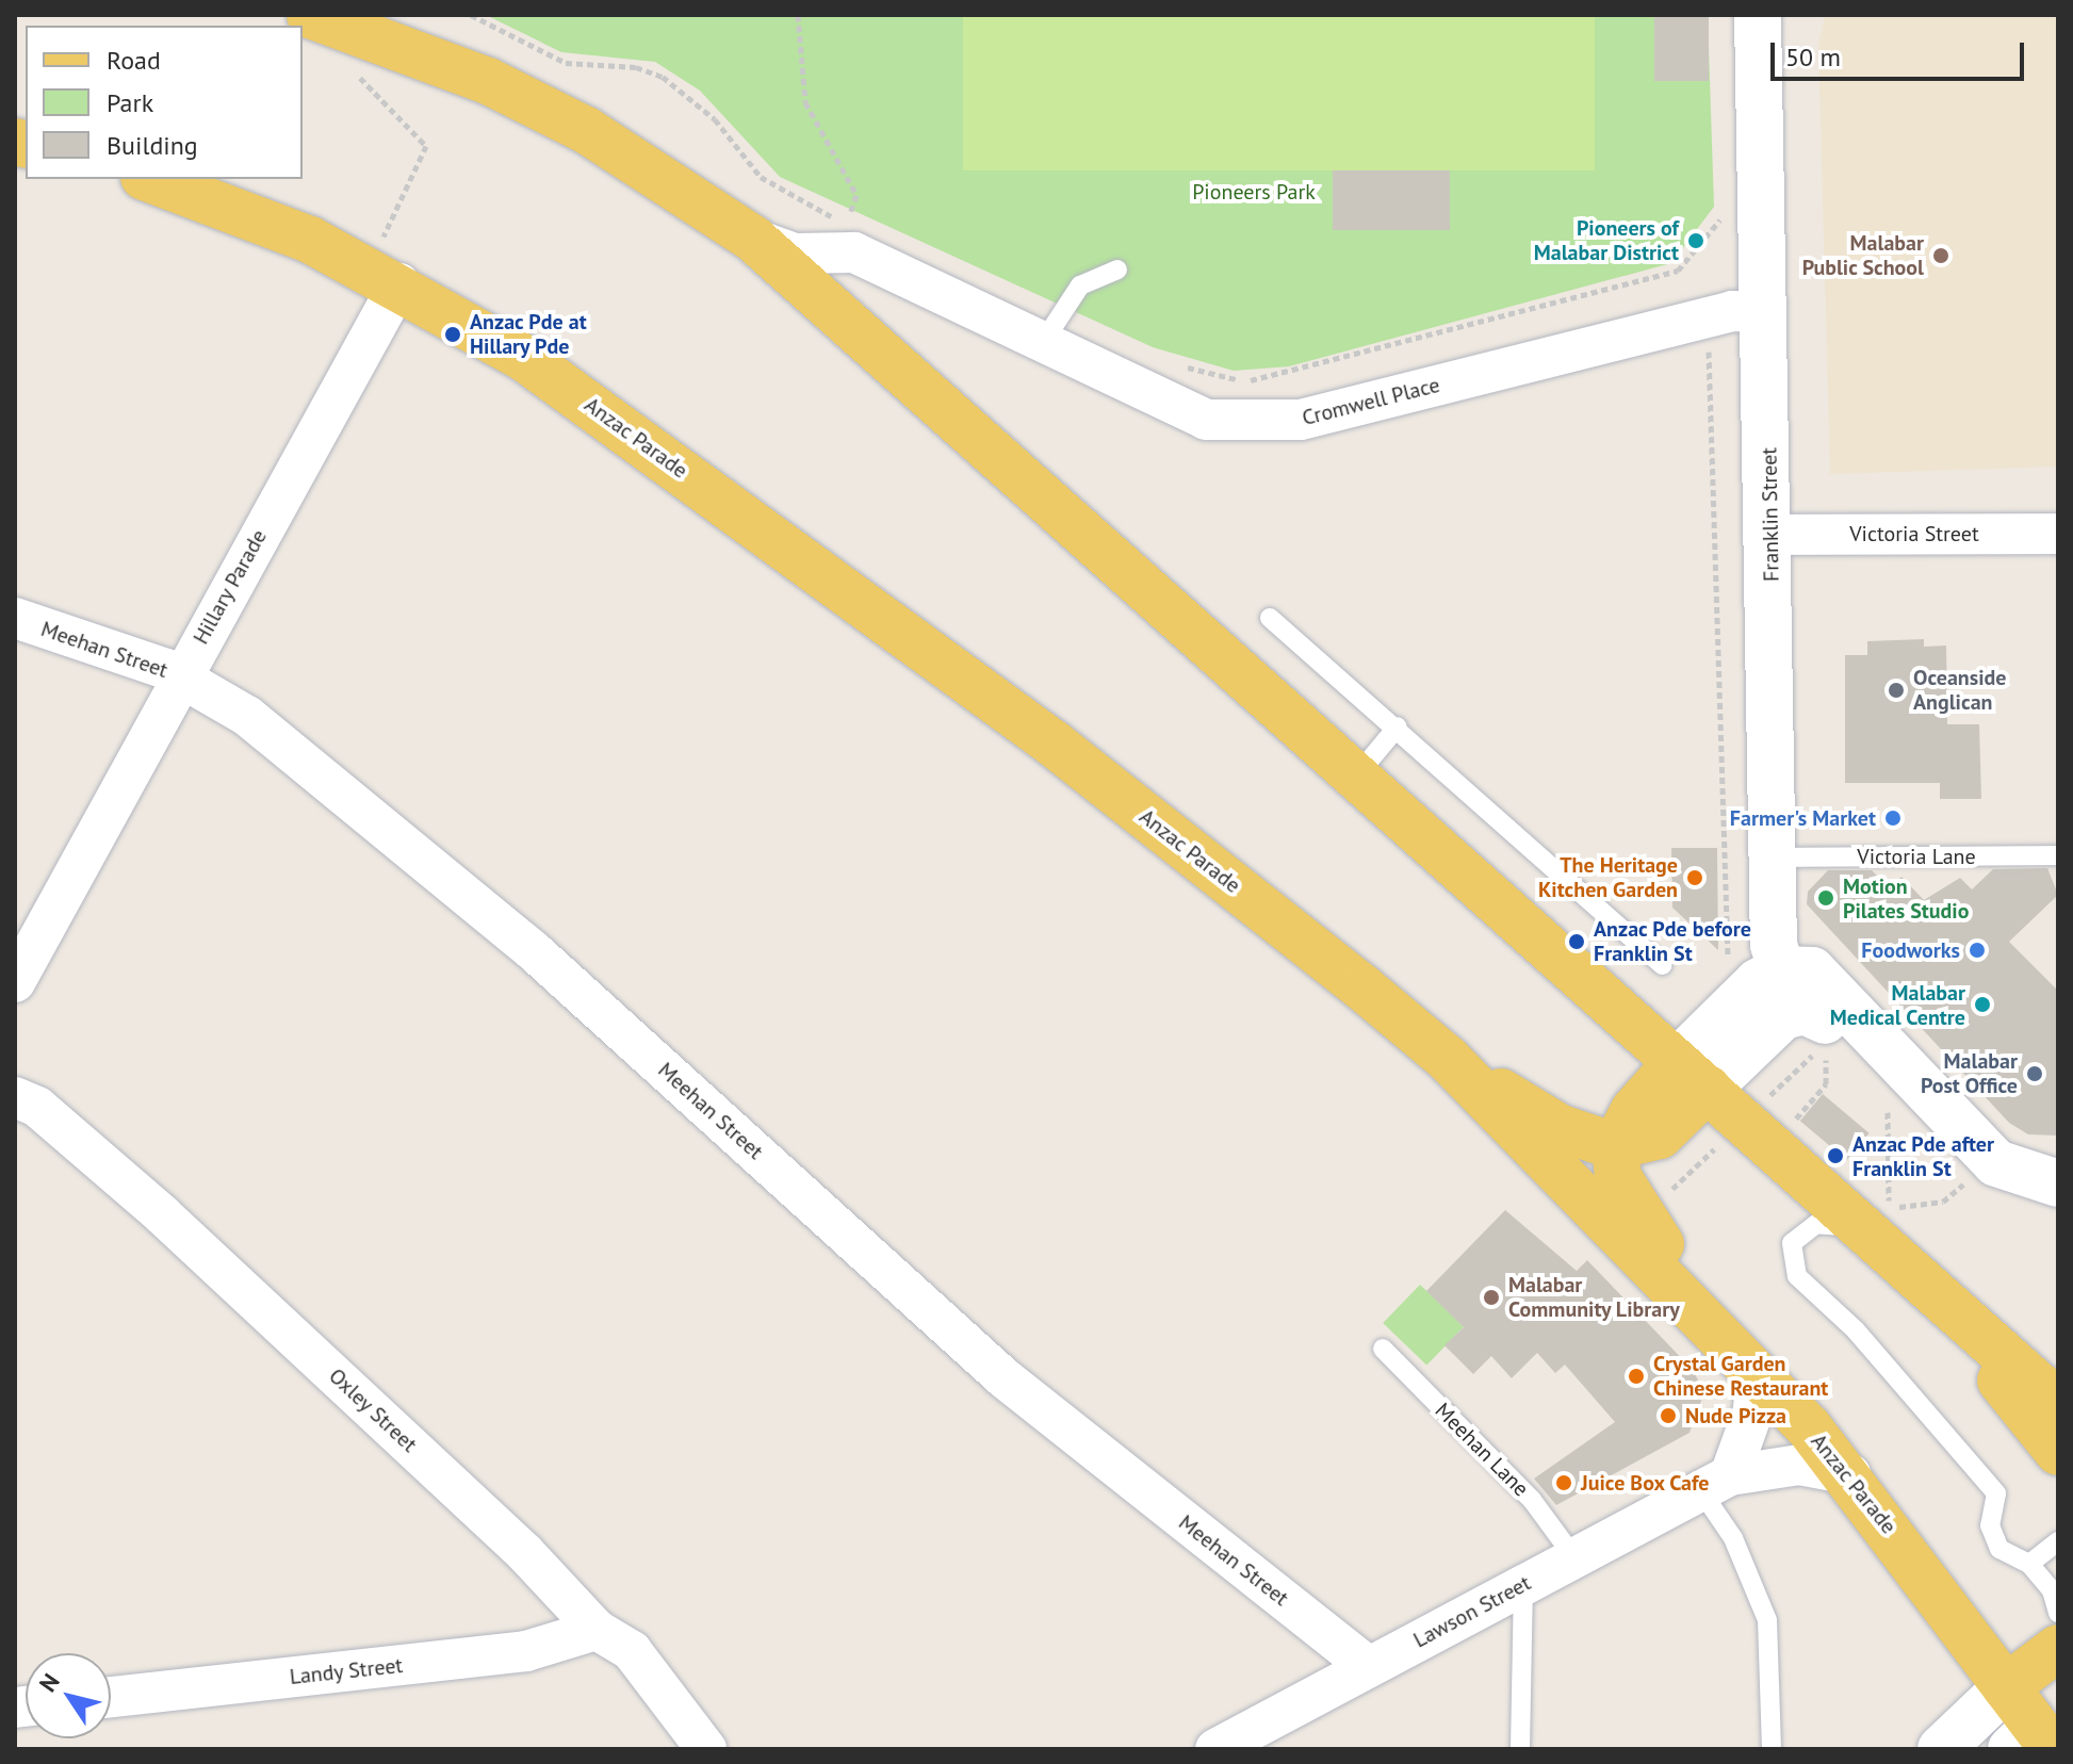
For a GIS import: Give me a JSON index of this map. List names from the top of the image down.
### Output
{
  "streets": {
    "main road": ["Anzac Parade"],
    "street": [
      "Cromwell Place",
      "Franklin Street",
      "Victoria Street",
      "Hillary Parade",
      "Meehan Street",
      "Oxley Street",
      "Lawson Street",
      "Landy Street"
    ],
    "lane": ["Victoria Lane", "Meehan Lane"]
  },
  "crossings": [
    ["Cromwell Place", "Franklin Street"],
    ["Anzac Parade", "Hillary Parade"],
    ["Anzac Parade", "Lawson Street"],
    ["Franklin Street", "Victoria Street"],
    ["Franklin Street", "Victoria Lane"],
    ["Hillary Parade", "Meehan Street"],
    ["Meehan Street", "Lawson Street"],
    ["Oxley Street", "Landy Street"],
    ["Meehan Lane", "Lawson Street"]
  ],
  "parks": ["Pioneers Park"],
  "places": [
    "Pioneers of Malabar District",
    "Malabar Public School",
    "Anzac Pde at Hillary Pde",
    "Oceanside Anglican",
    "Farmer's Market",
    "The Heritage Kitchen Garden",
    "Motion Pilates Studio",
    "Anzac Pde before Franklin St",
    "Foodworks",
    "Malabar Medical Centre",
    "Malabar Post Office",
    "Anzac Pde after Franklin St",
    "Malabar Community Library",
    "Crystal Garden Chinese Restaurant",
    "Nude Pizza",
    "Juice Box Cafe"
  ],
  "legend": ["Road", "Park", "Building"],
  "scale_bar": "50 m",
  "north": "top left"
}
